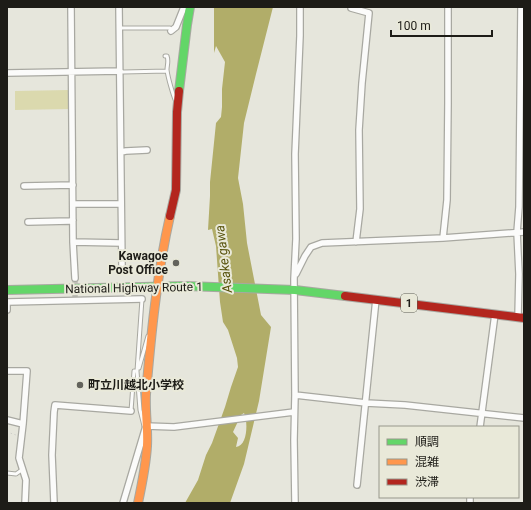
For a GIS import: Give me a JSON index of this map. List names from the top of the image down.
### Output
{
  "streets": {
    "main road": ["National Highway Route 1", "1"]
  },
  "water": ["Asake gawa"],
  "places": ["Kawagoe Post Office", "町立川越北小学校"],
  "legend": ["順調", "混雑", "渋滞"],
  "scale_bar": "100 m"
}
